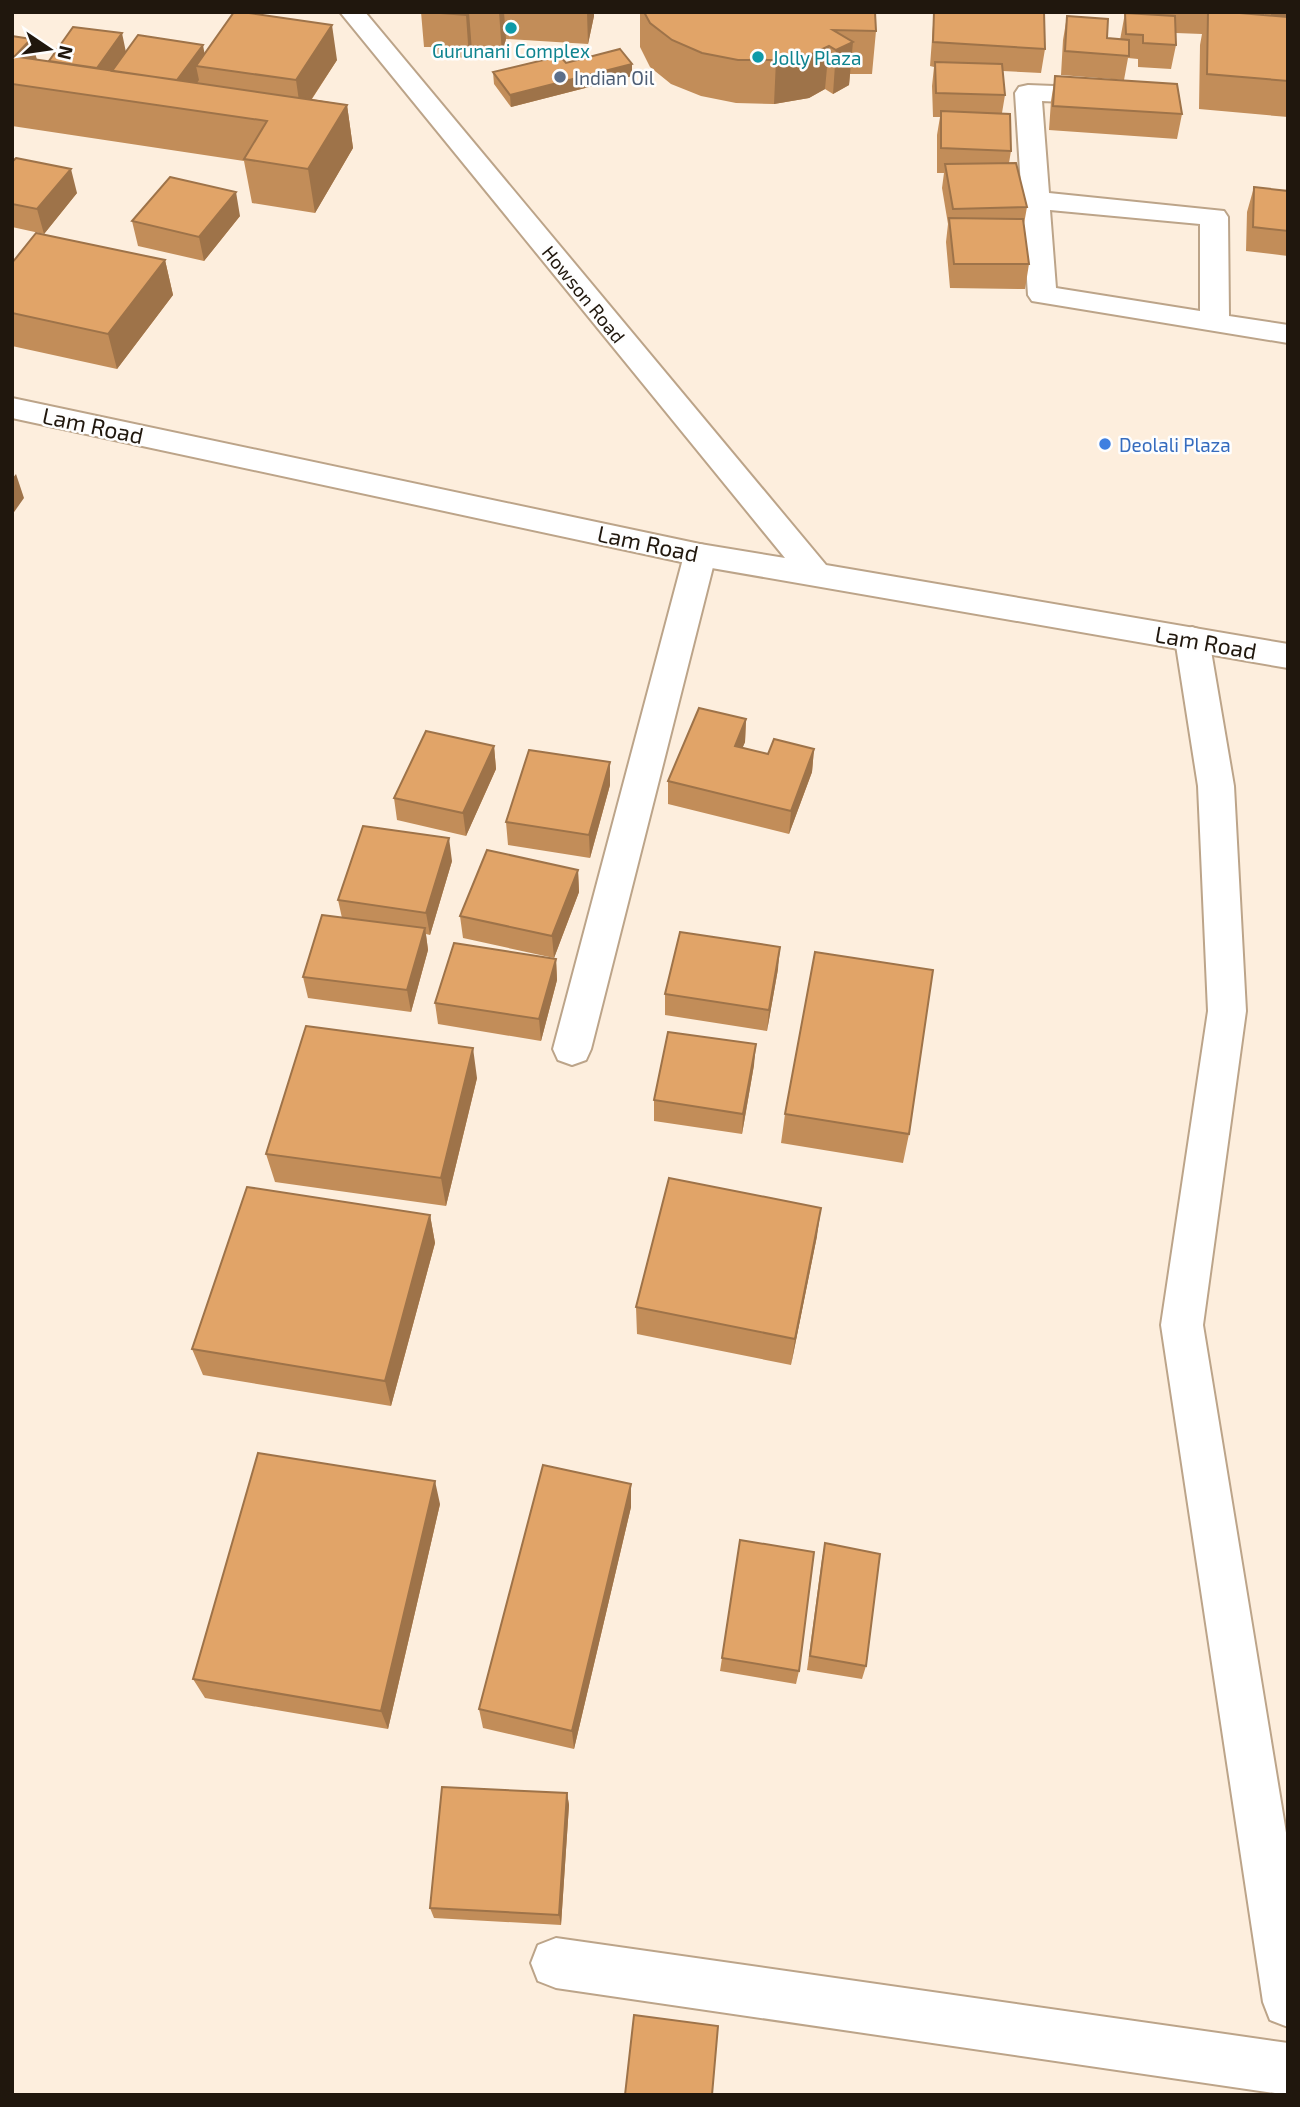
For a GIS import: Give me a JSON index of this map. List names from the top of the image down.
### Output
{
  "streets": {
    "street": ["Howson Road", "Lam Road"]
  },
  "crossings": [
    ["Howson Road", "Lam Road"]
  ],
  "places": [
    "Gurunani Complex",
    "Jolly Plaza",
    "Indian Oil",
    "Deolali Plaza"
  ],
  "north": "right"
}
